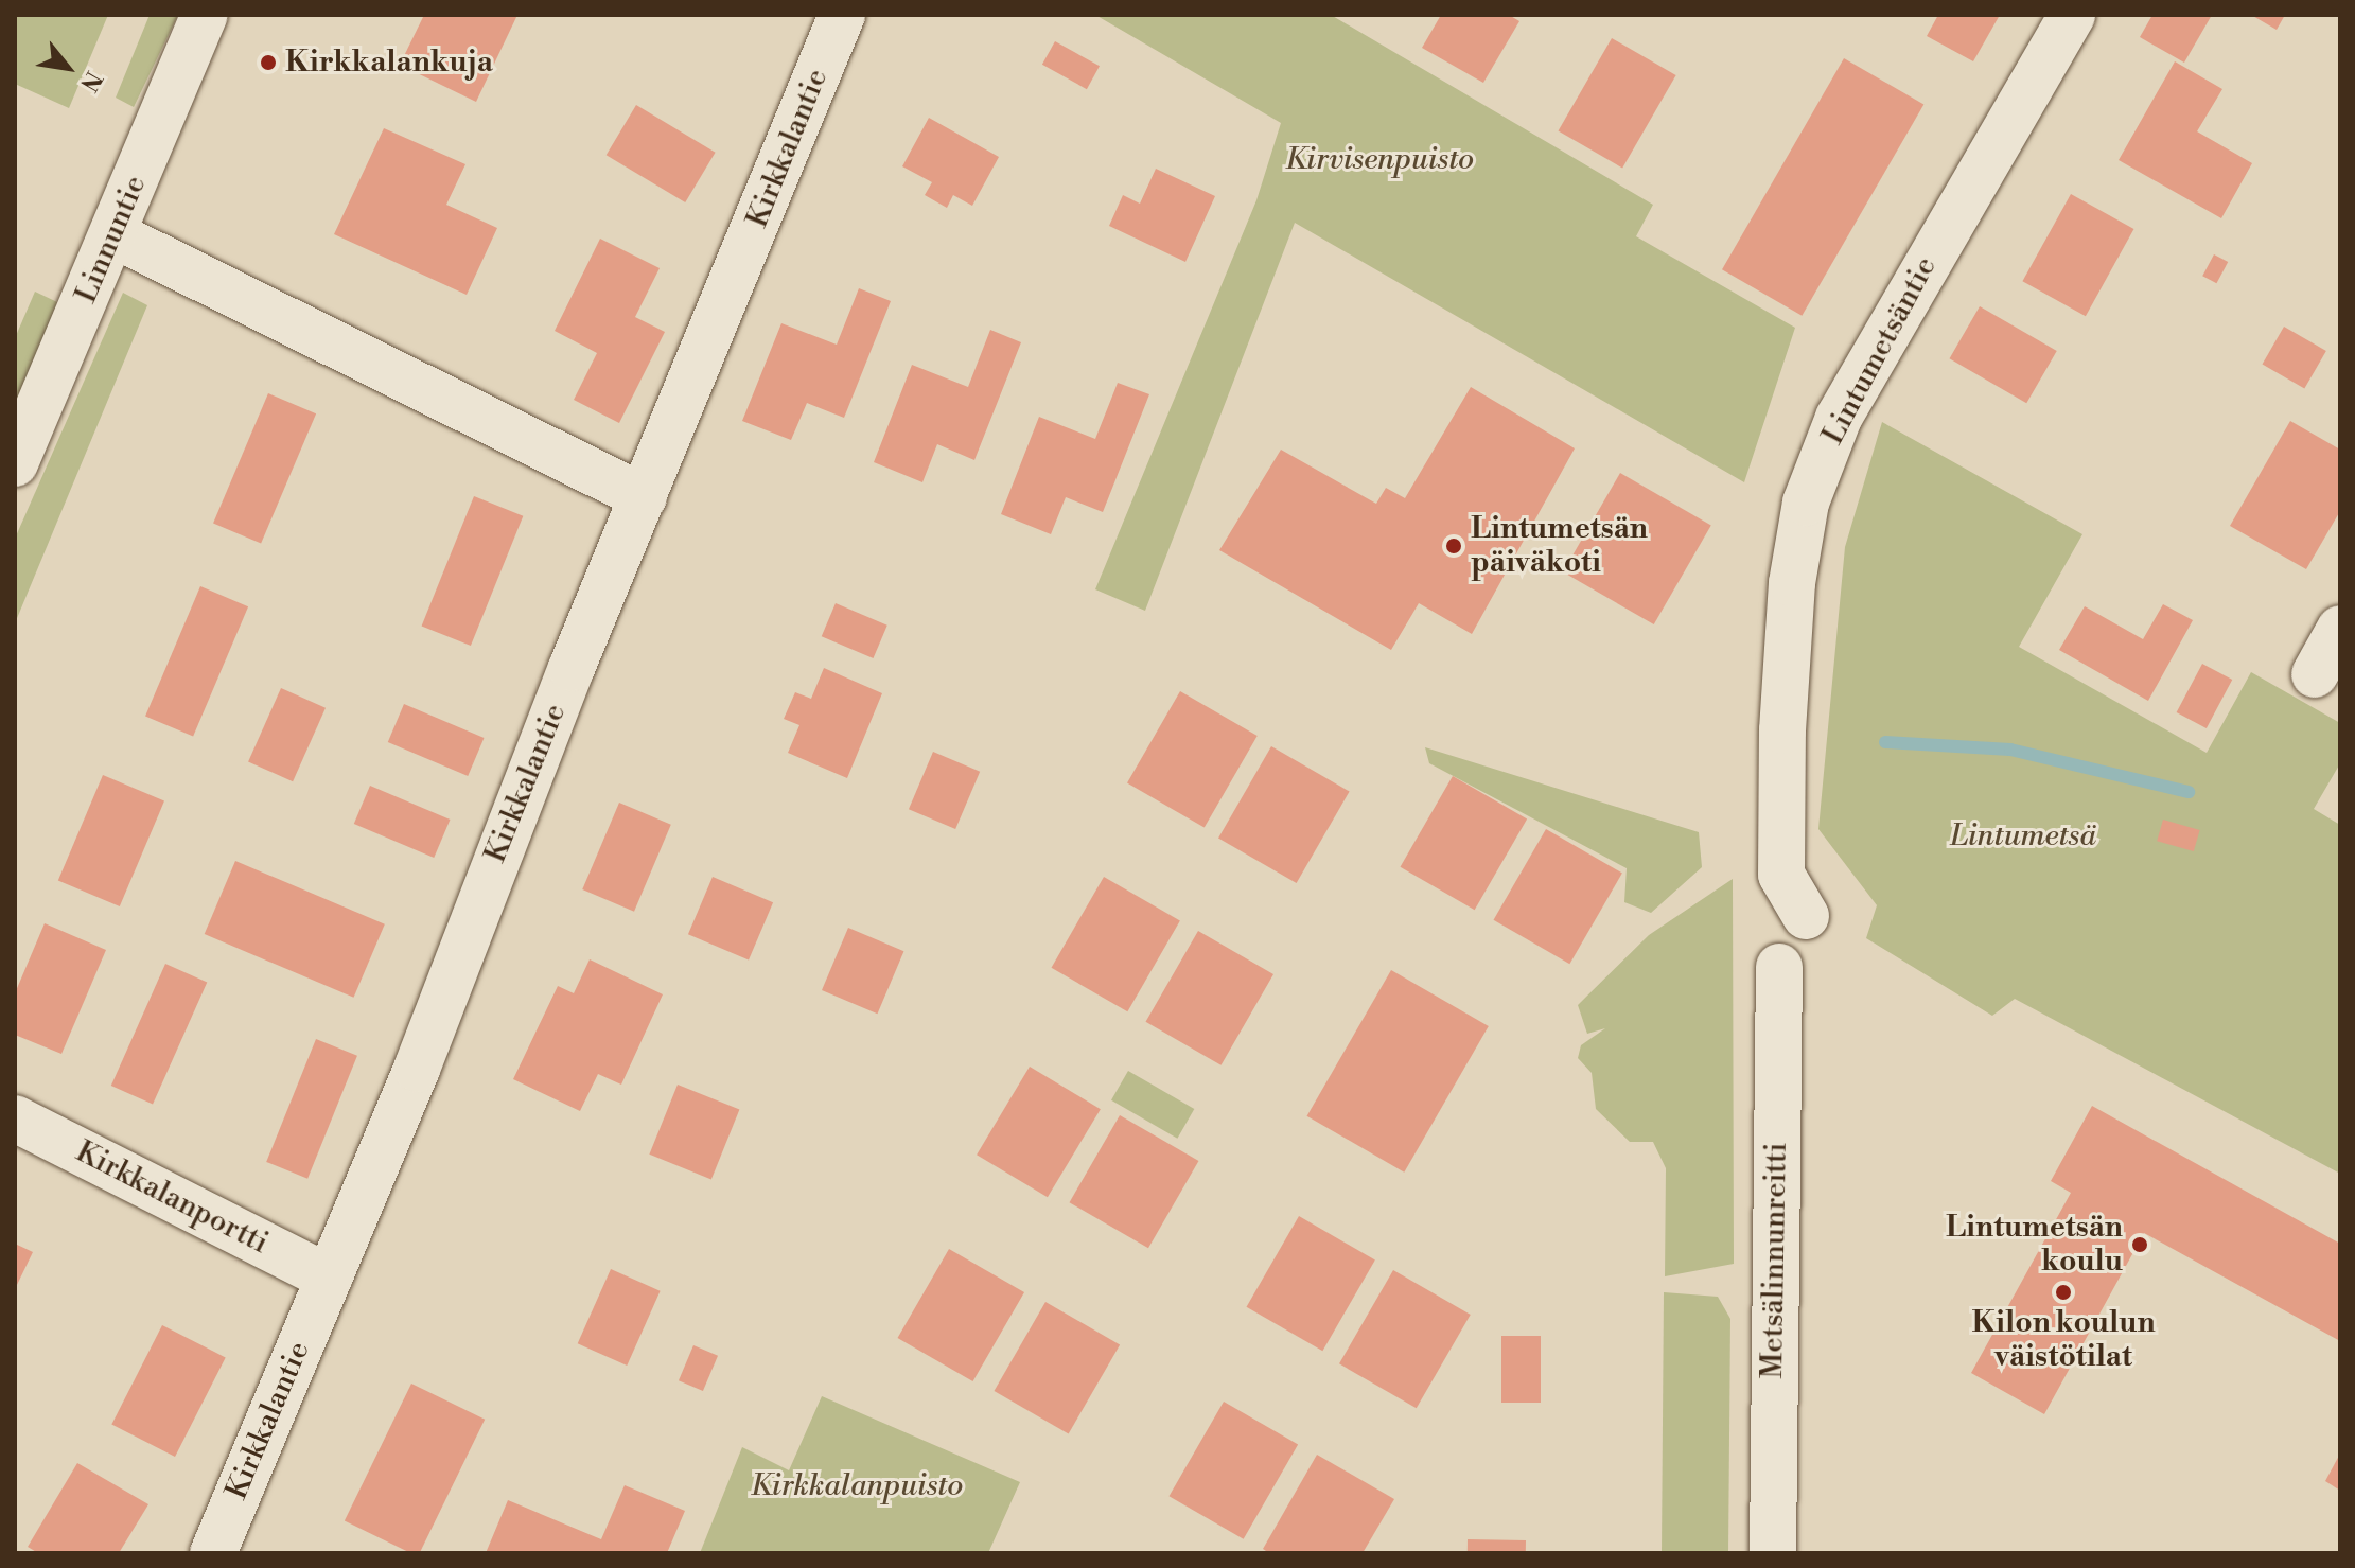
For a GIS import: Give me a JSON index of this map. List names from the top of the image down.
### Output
{
  "streets": {
    "street": [
      "Kirkkalantie",
      "Linnuntie",
      "Lintumetsäntie",
      "Kirkkalanportti",
      "Metsälinnunreitti"
    ]
  },
  "crossings": [
    ["Kirkkalantie", "Kirkkalanportti"]
  ],
  "parks": ["Kirvisenpuisto", "Lintumetsä", "Kirkkalanpuisto"],
  "places": [
    "Kirkkalankuja",
    "Lintumetsän päiväkoti",
    "Lintumetsän koulu",
    "Kilon koulun väistötilat"
  ],
  "north": "bottom right"
}
